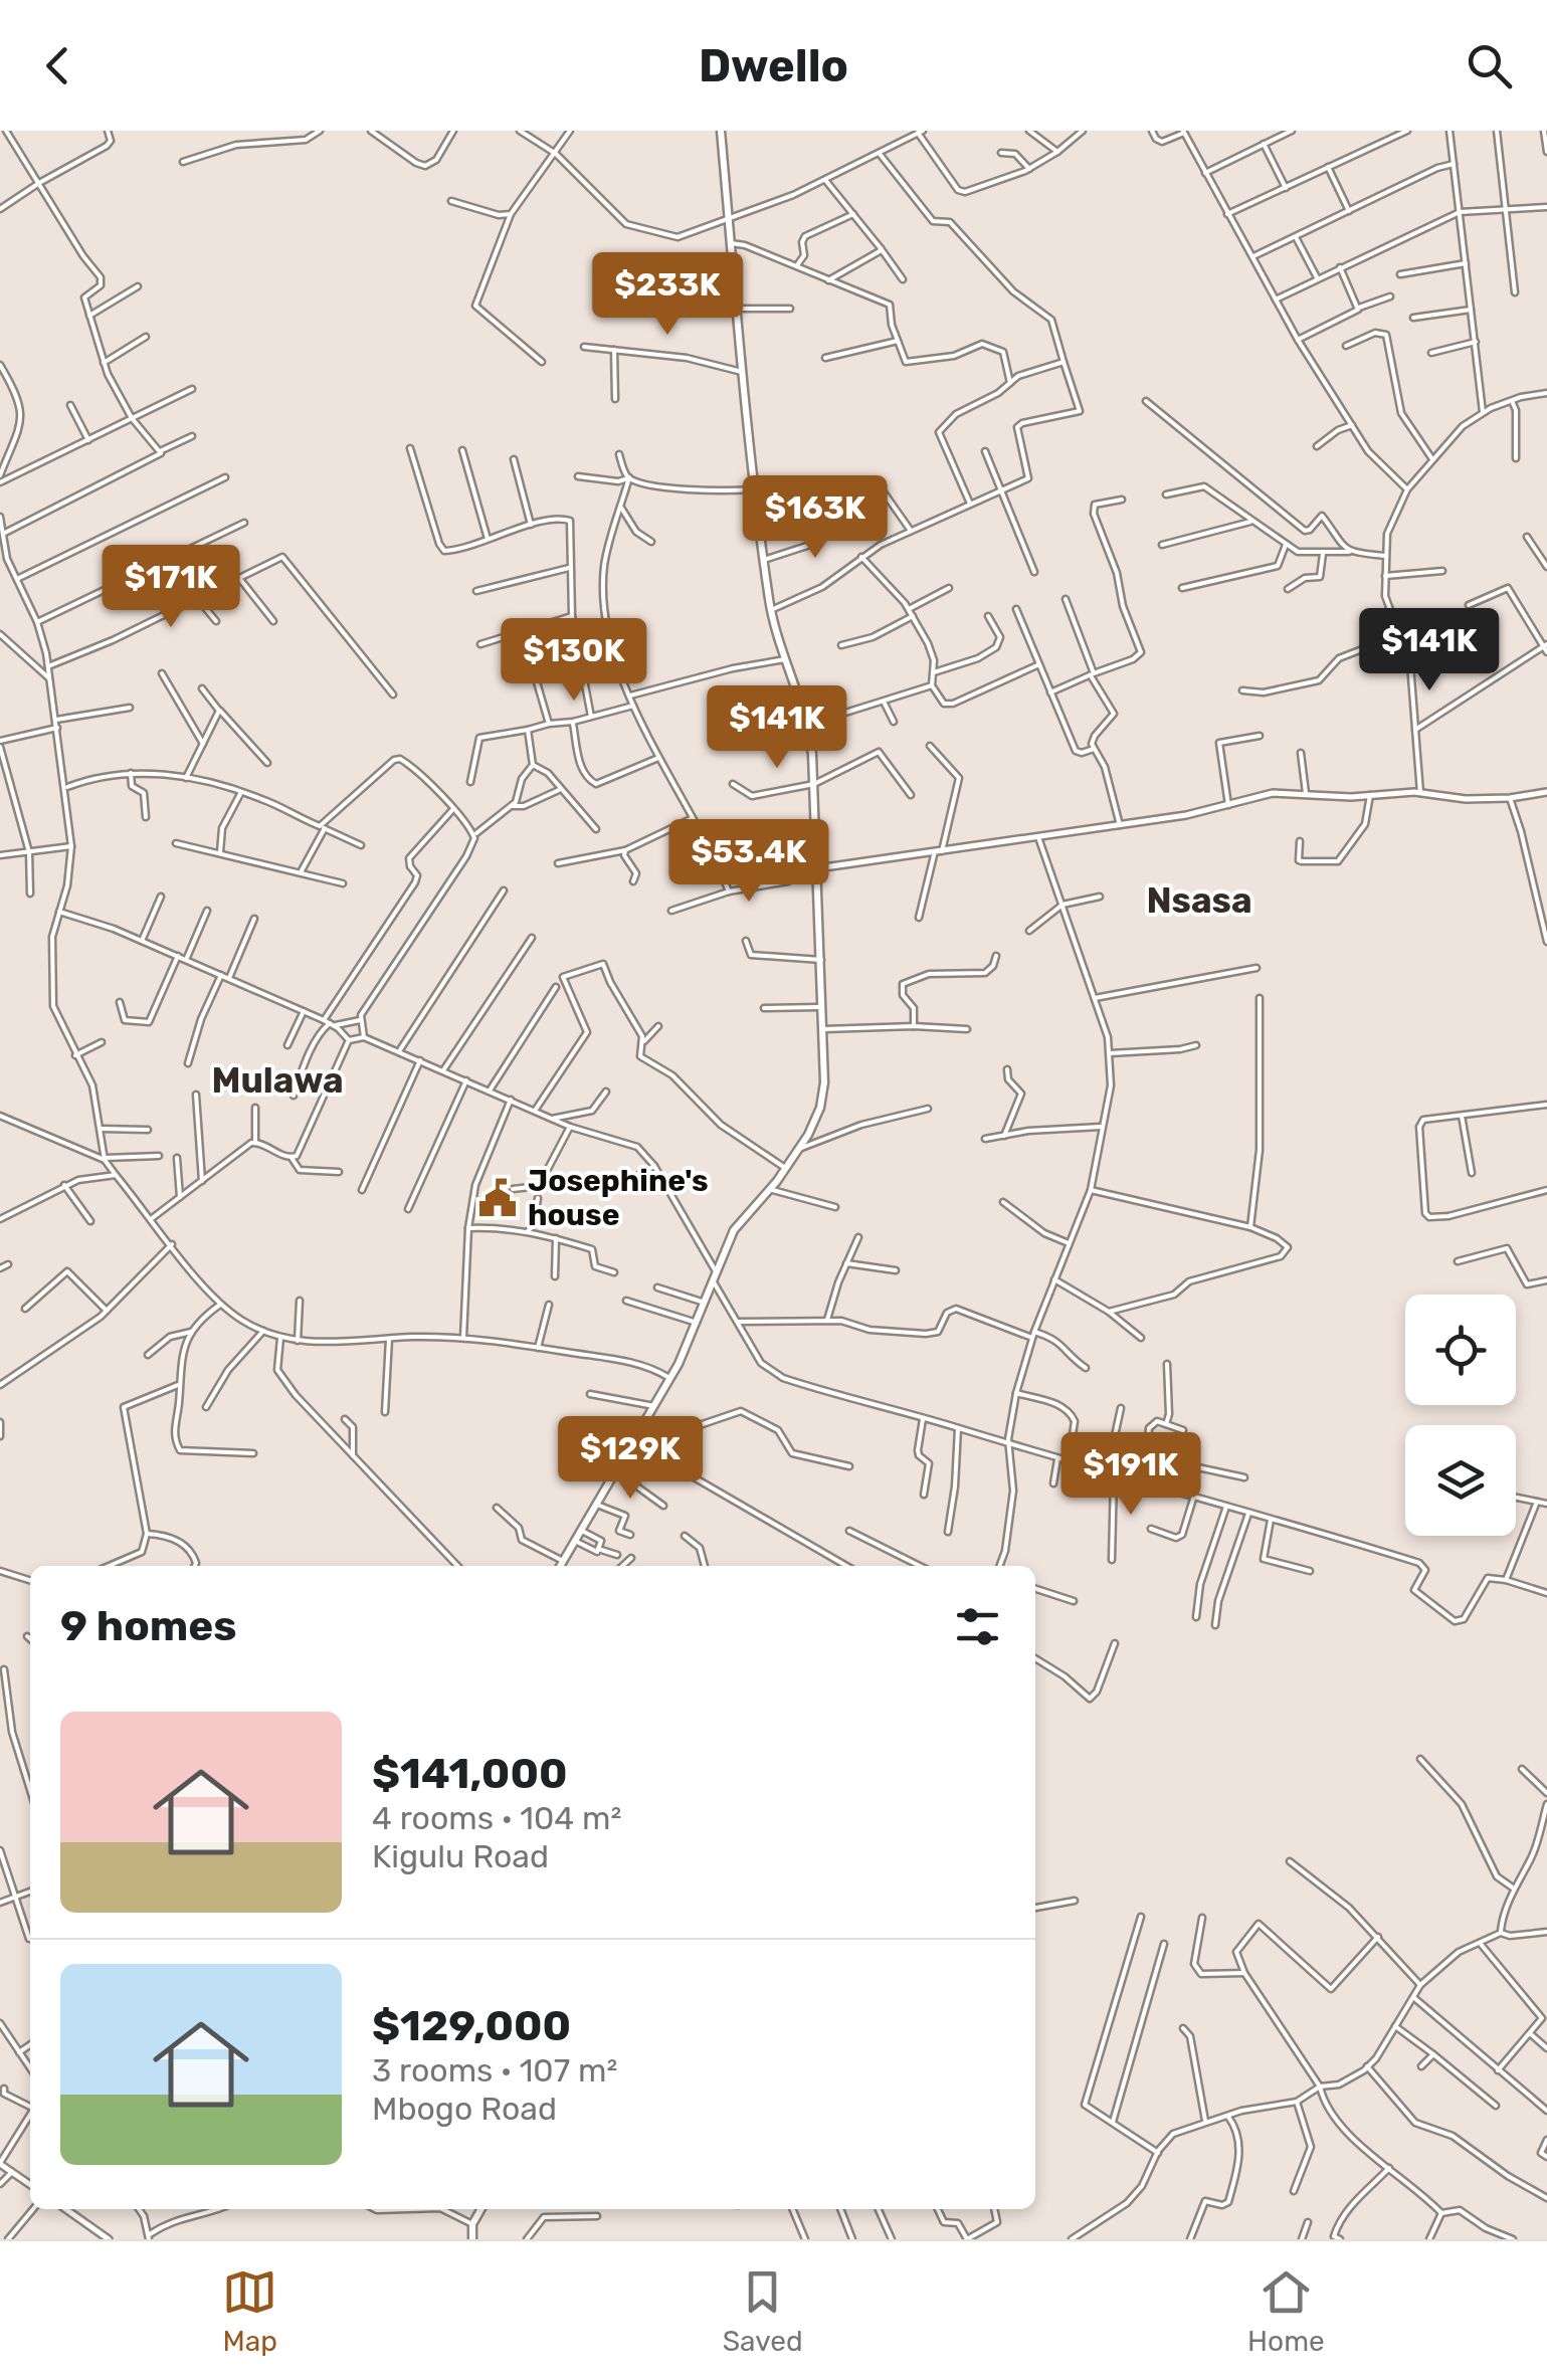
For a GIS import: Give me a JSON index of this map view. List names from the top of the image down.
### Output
{
  "districts": ["Nsasa", "Mulawa"],
  "places": {
    "public building": ["Josephine's house"]
  },
  "page": {
    "header": "Dwello",
    "price": [
      "$233K",
      "$163K",
      "$171K",
      "$141K",
      "$130K",
      "$141K",
      "$53.4K",
      "$129K",
      "$191K"
    ],
    "heading": "9 homes",
    "list": [
      {
        "name": "$141,000",
        "note": "4 rooms · 104 m² · Kigulu Road"
      },
      {
        "name": "$129,000",
        "note": "3 rooms · 107 m² · Mbogo Road"
      }
    ],
    "tabs": ["Map", "Saved", "Home"]
  }
}
